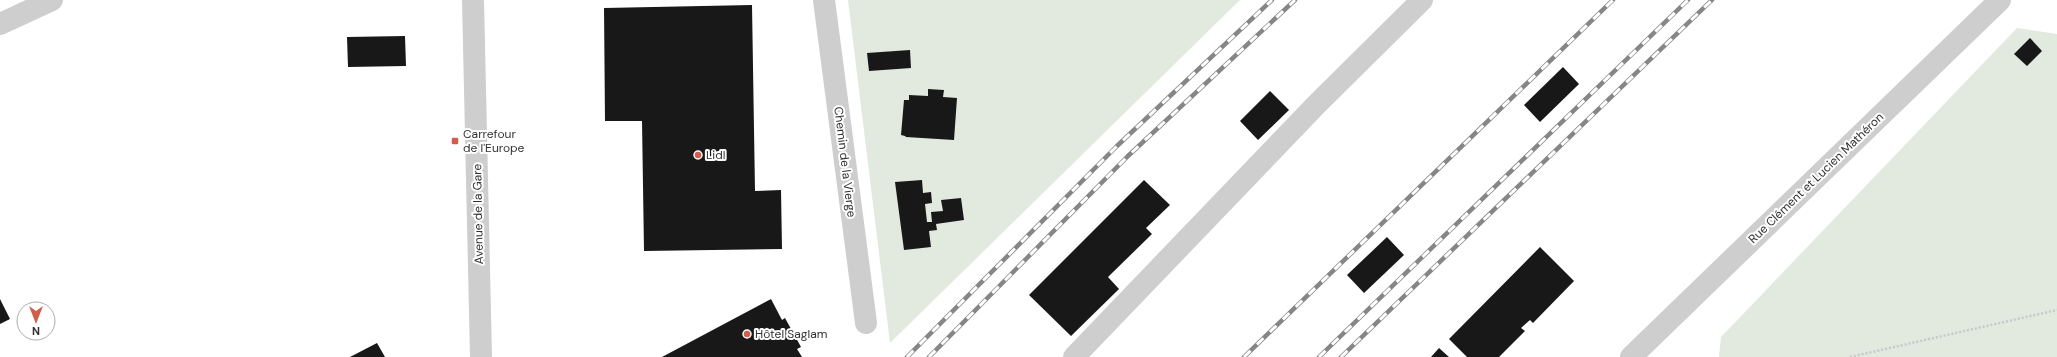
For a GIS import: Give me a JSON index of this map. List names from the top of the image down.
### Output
{
  "streets": {
    "street": ["Chemin de la Vierge", "Rue Clément et Lucien Mathéron", "Avenue de la Gare"]
  },
  "places": {
    "transit": ["Carrefour de l'Europe"],
    "other": ["Lidl", "Hôtel Saglam"]
  },
  "north": "bottom"
}
